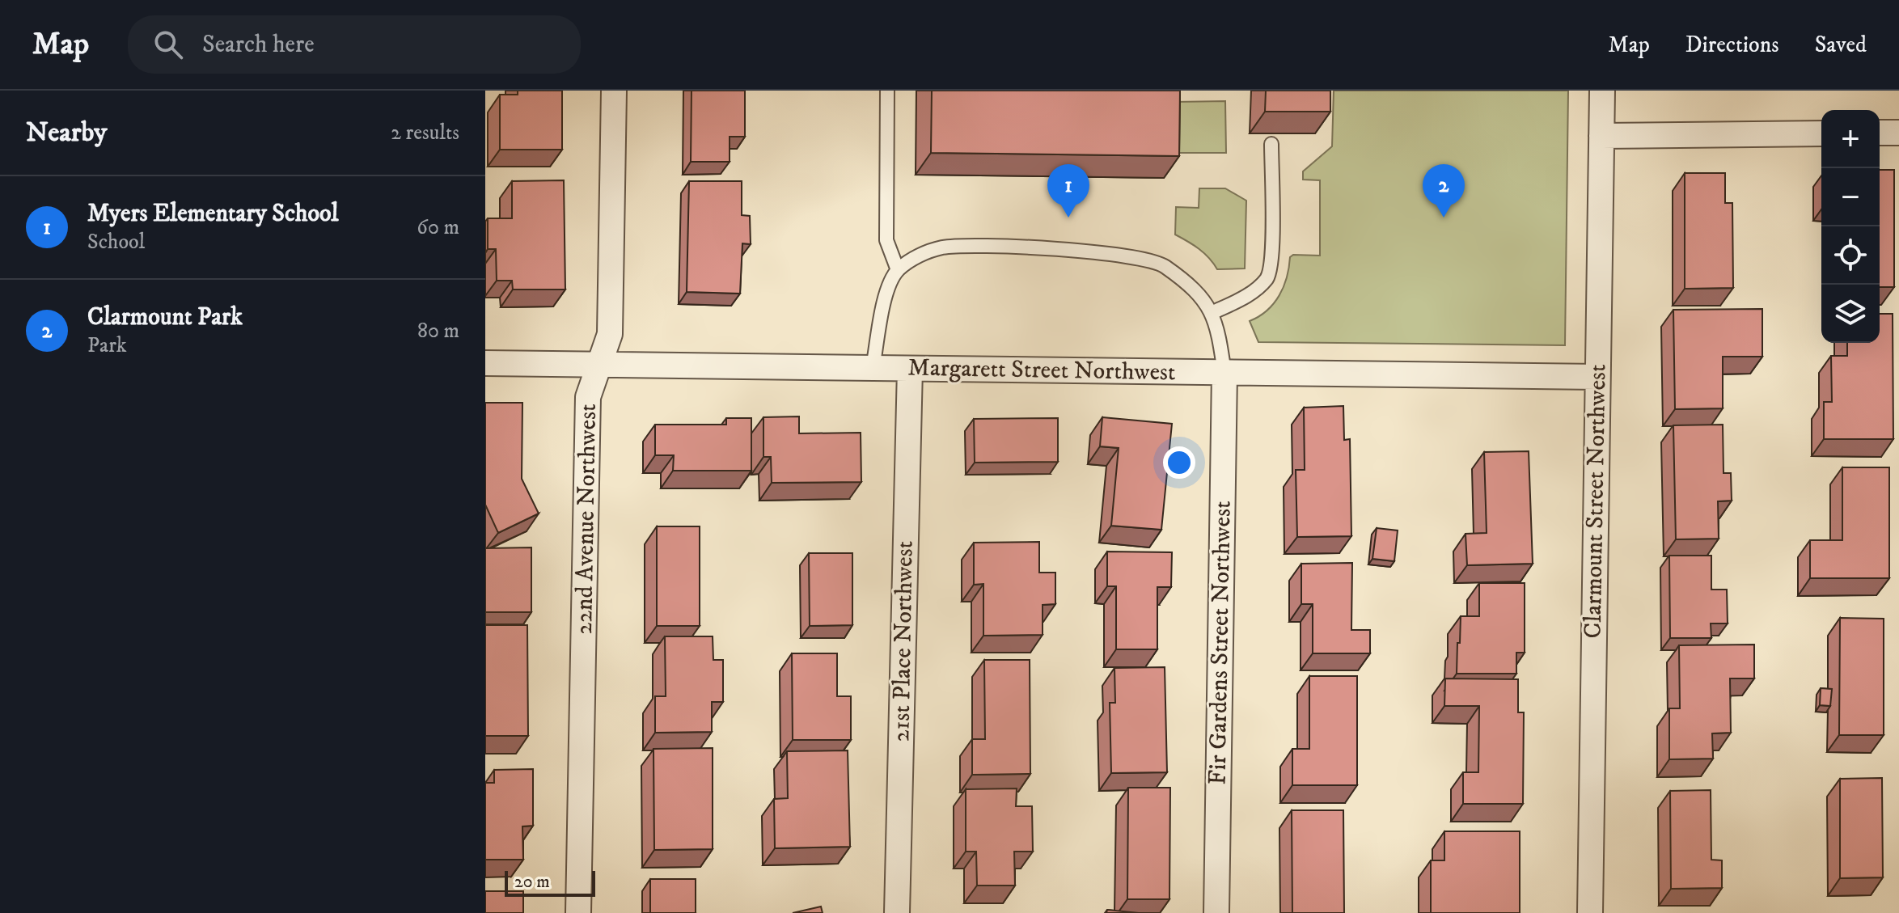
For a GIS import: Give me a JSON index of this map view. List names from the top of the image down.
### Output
{
  "streets": {
    "street": [
      "Margarett Street Northwest",
      "Clarmount Street Northwest",
      "22nd Avenue Northwest",
      "21st Place Northwest",
      "Fir Gardens Street Northwest"
    ]
  },
  "crossings": [
    ["Margarett Street Northwest", "Clarmount Street Northwest"],
    ["Margarett Street Northwest", "22nd Avenue Northwest"],
    ["Margarett Street Northwest", "21st Place Northwest"],
    ["Margarett Street Northwest", "Fir Gardens Street Northwest"]
  ],
  "scale_bar": "20 m",
  "page": {
    "header": "Map",
    "search": "Search here",
    "nav": ["Map", "Directions", "Saved"],
    "heading": ["Nearby", "2 results"],
    "map_buttons": ["+", "−"],
    "pins": ["1", "2"],
    "list": [
      {
        "mark": "1",
        "name": "Myers Elementary School",
        "note": "School",
        "value": "60 m"
      },
      {
        "mark": "2",
        "name": "Clarmount Park",
        "note": "Park",
        "value": "80 m"
      }
    ],
    "scale": "20 m"
  }
}
